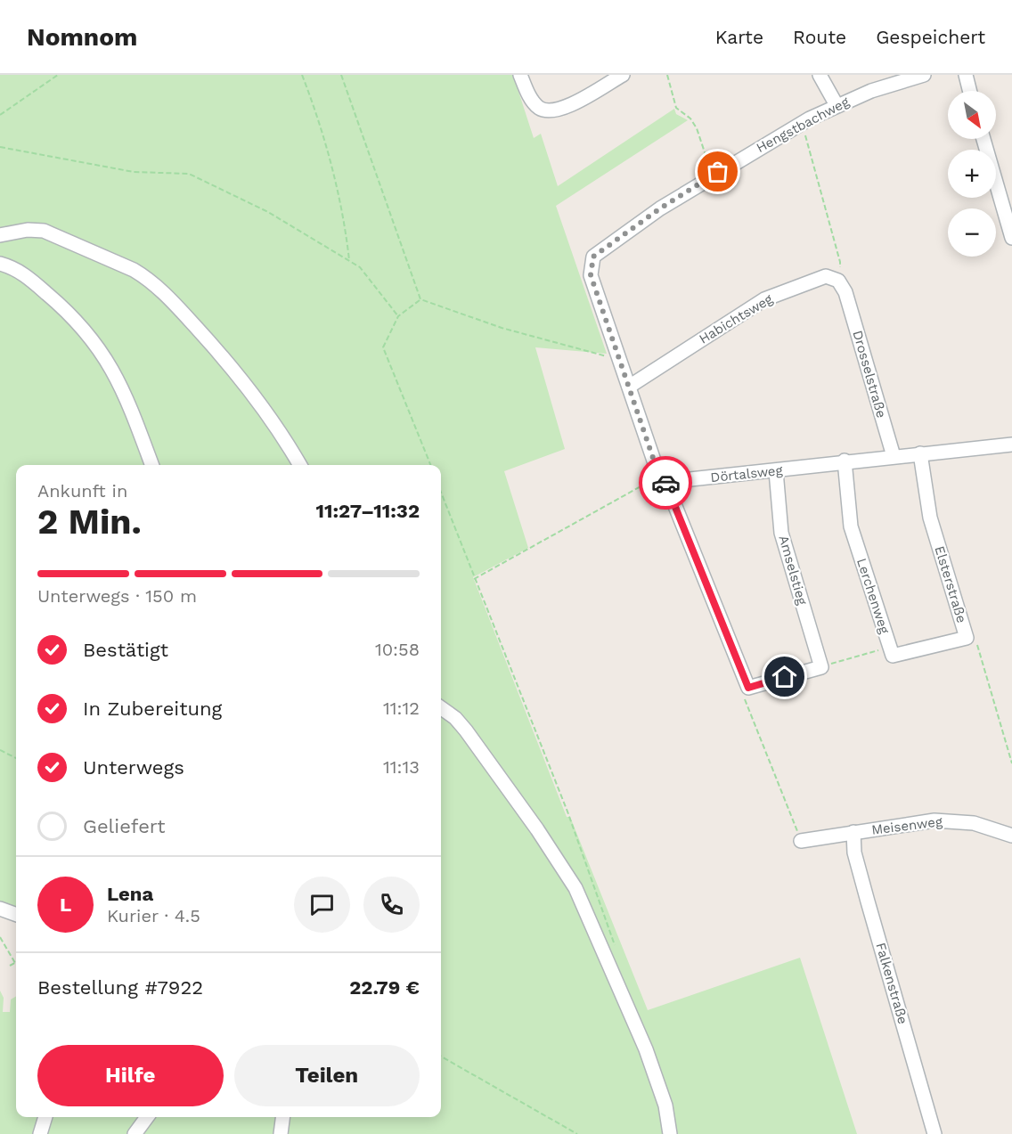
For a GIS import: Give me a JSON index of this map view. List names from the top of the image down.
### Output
{
  "streets": {
    "street": [
      "Hengstbachweg",
      "Habichtsweg",
      "Drosselstraße",
      "Dörtalsweg",
      "Amselstieg",
      "Elsterstraße",
      "Lerchenweg",
      "Meisenweg",
      "Falkenstraße"
    ]
  },
  "crossings": [
    ["Habichtsweg", "Drosselstraße"],
    ["Drosselstraße", "Dörtalsweg"],
    ["Dörtalsweg", "Amselstieg"],
    ["Dörtalsweg", "Elsterstraße"],
    ["Dörtalsweg", "Lerchenweg"],
    ["Elsterstraße", "Lerchenweg"],
    ["Meisenweg", "Falkenstraße"]
  ],
  "north": "bottom right",
  "page": {
    "header": "Nomnom",
    "nav": ["Karte", "Route", "Gespeichert"],
    "map_buttons": ["+", "−"],
    "heading": ["2 Min.", "Ankunft in", "11:27–11:32"],
    "panel": [
      "Lena",
      "Kurier · 4.5",
      "Bestellung #7922",
      "22.79 €"
    ],
    "bar": "Unterwegs · 150 m",
    "list": [
      ["Bestätigt", "10:58"],
      ["In Zubereitung", "11:12"],
      ["Unterwegs", "11:13"],
      "Geliefert"
    ],
    "round": "L",
    "buttons": ["Hilfe", "Teilen"]
  }
}
